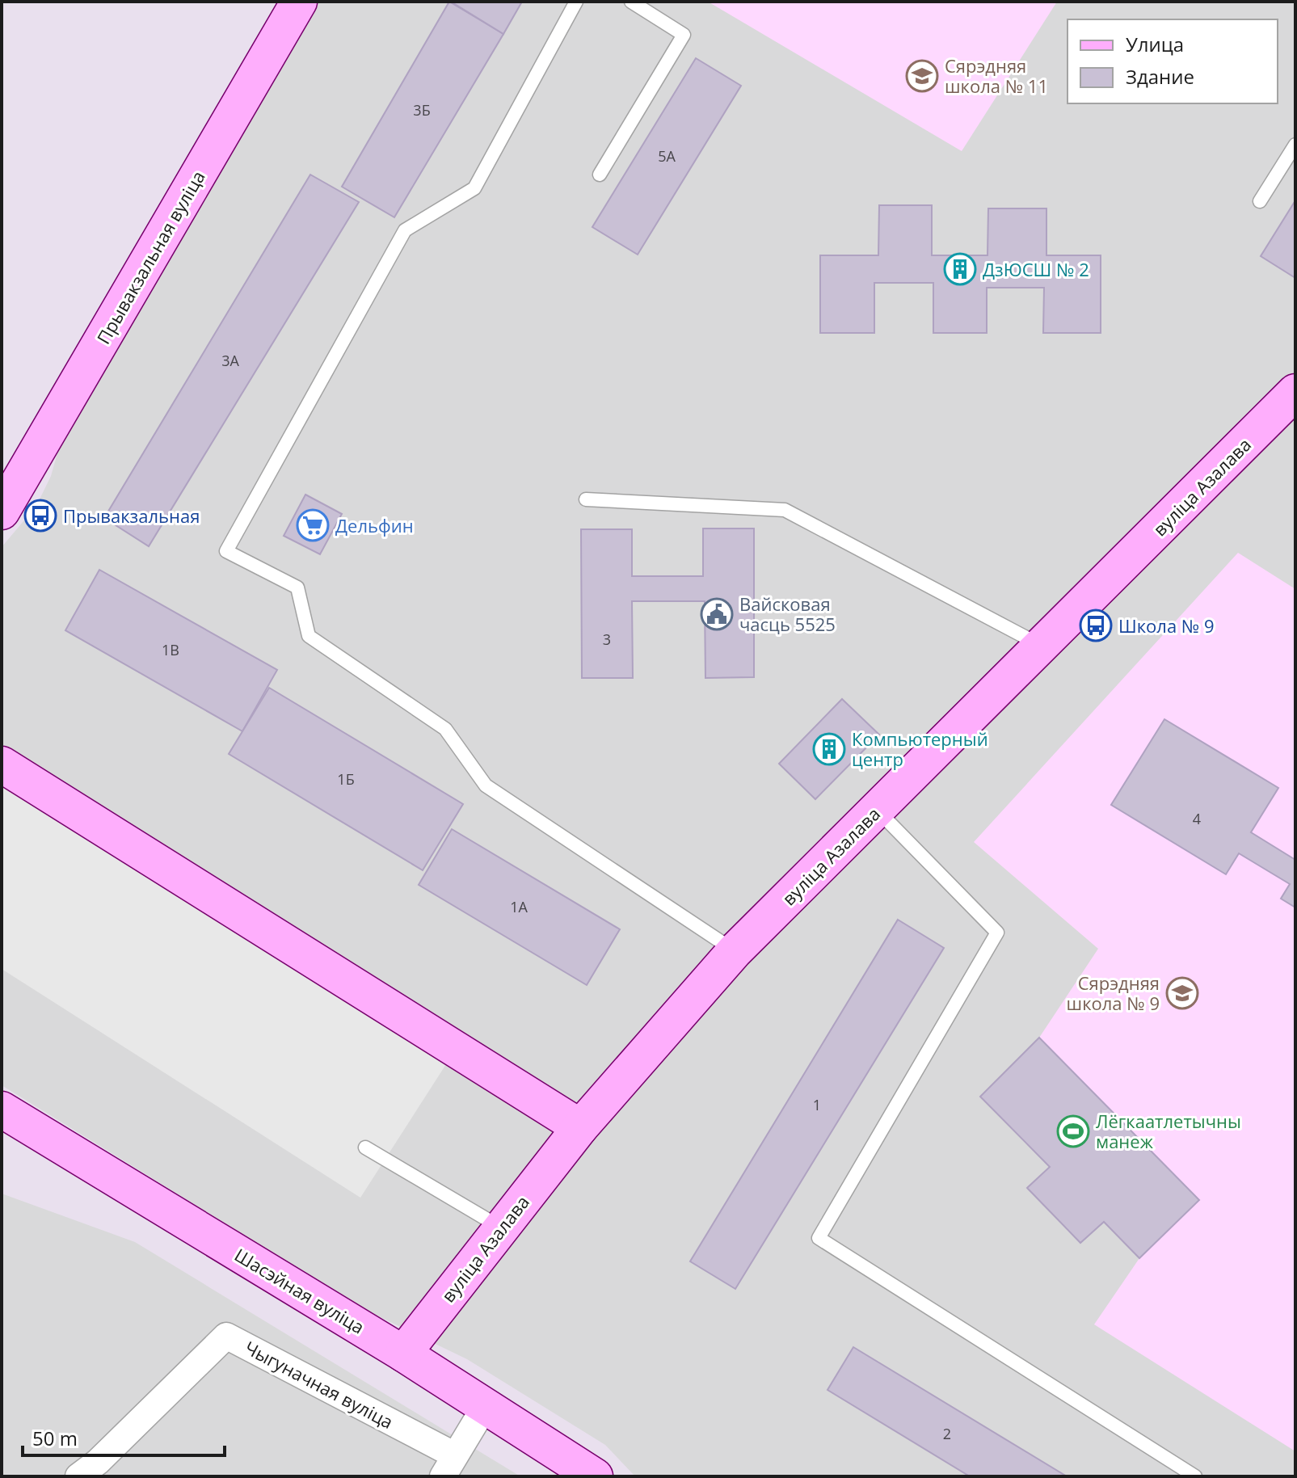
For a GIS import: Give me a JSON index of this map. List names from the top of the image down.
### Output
{
  "streets": {
    "street": [
      "Прывакзальная вуліца",
      "вуліца Азалава",
      "Шасэйная вуліца",
      "Чыгуначная вуліца"
    ]
  },
  "crossings": [
    ["вуліца Азалава", "Шасэйная вуліца"],
    ["Шасэйная вуліца", "Чыгуначная вуліца"]
  ],
  "places": {
    "school or university": ["Сярэдняя школа № 11", "Сярэдняя школа № 9"],
    "building": ["ДзЮСШ № 2", "Компьютерный центр"],
    "bus stop": ["Прывакзальная", "Школа № 9"],
    "supermarket": ["Дельфин"],
    "public building": ["Вайсковая часць 5525"],
    "sports": ["Лёгкаатлетычны манеж"]
  },
  "house_numbers": [
    "3Б",
    "5А",
    "3А",
    "3",
    "1В",
    "1Б",
    "4",
    "1А",
    "1",
    "2"
  ],
  "legend": ["Улица", "Здание"],
  "scale_bar": "50 m"
}
